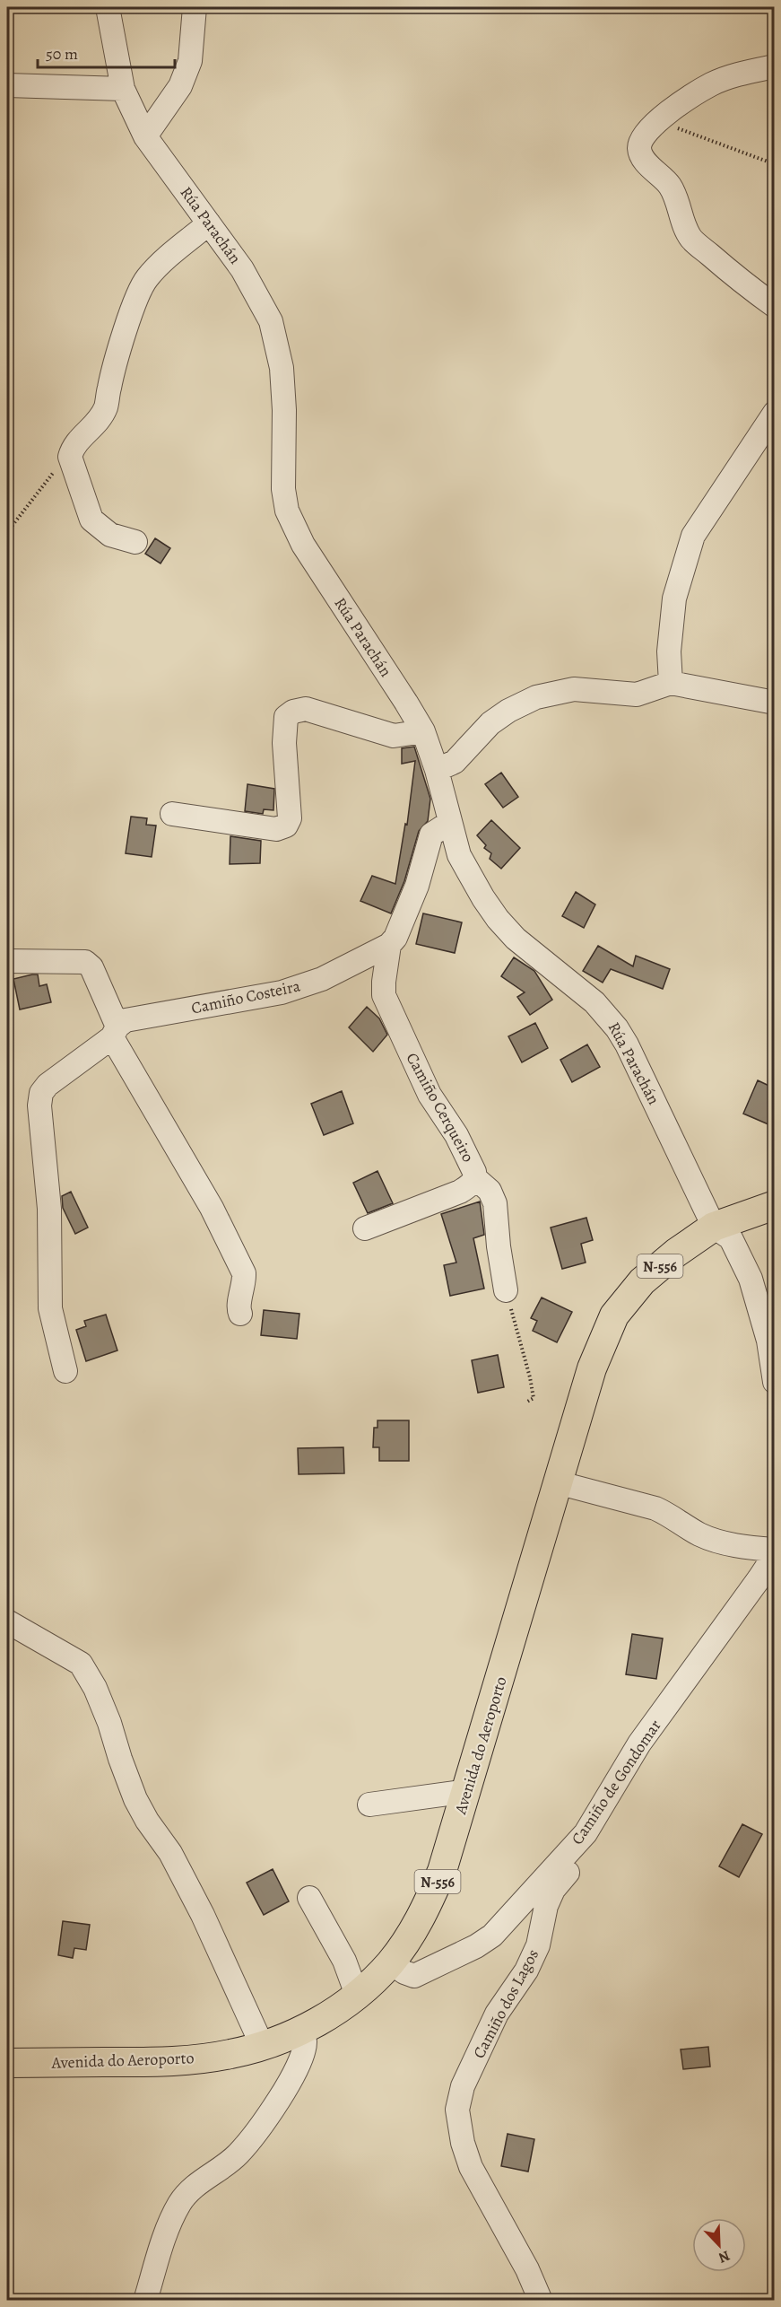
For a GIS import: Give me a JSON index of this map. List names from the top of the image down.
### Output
{
  "streets": {
    "main road": ["N-556", "Avenida do Aeroporto"],
    "street": [
      "Rúa Parachán",
      "Camiño Costeira",
      "Camiño Cerqueiro",
      "Camiño de Gondomar",
      "Camiño dos Lagos"
    ]
  },
  "crossings": [
    ["Rúa Parachán", "Avenida do Aeroporto"],
    ["Camiño Costeira", "Camiño Cerqueiro"],
    ["Avenida do Aeroporto", "Camiño de Gondomar"],
    ["Camiño de Gondomar", "Camiño dos Lagos"]
  ],
  "scale_bar": "50 m",
  "north": "bottom right"
}
